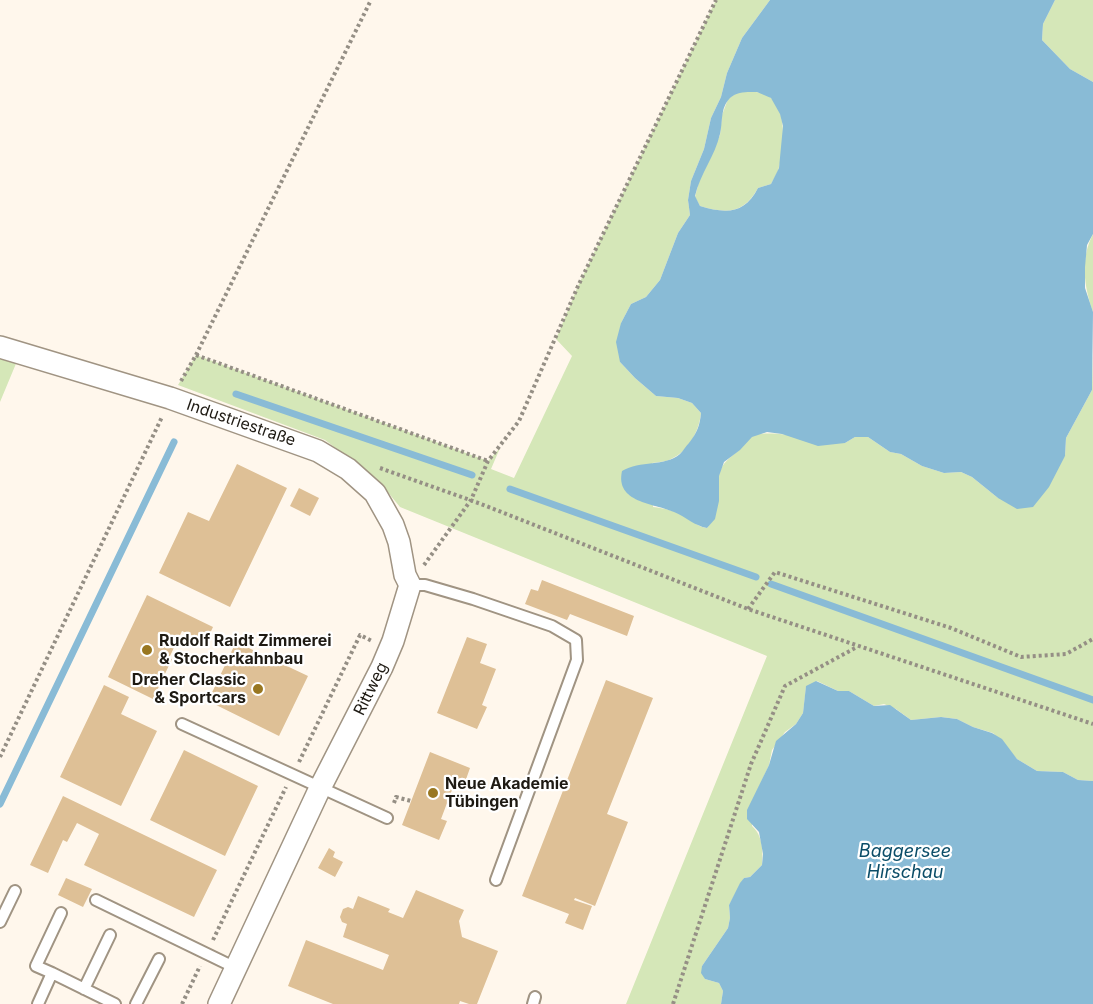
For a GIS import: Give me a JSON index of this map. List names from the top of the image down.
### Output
{
  "streets": {
    "street": ["Industriestraße", "Rittweg"]
  },
  "crossings": [
    ["Industriestraße", "Rittweg"]
  ],
  "water": ["Baggersee Hirschau"],
  "places": ["Rudolf Raidt Zimmerei & Stocherkahnbau", "Dreher Classic & Sportcars", "Neue Akademie Tübingen"]
}
